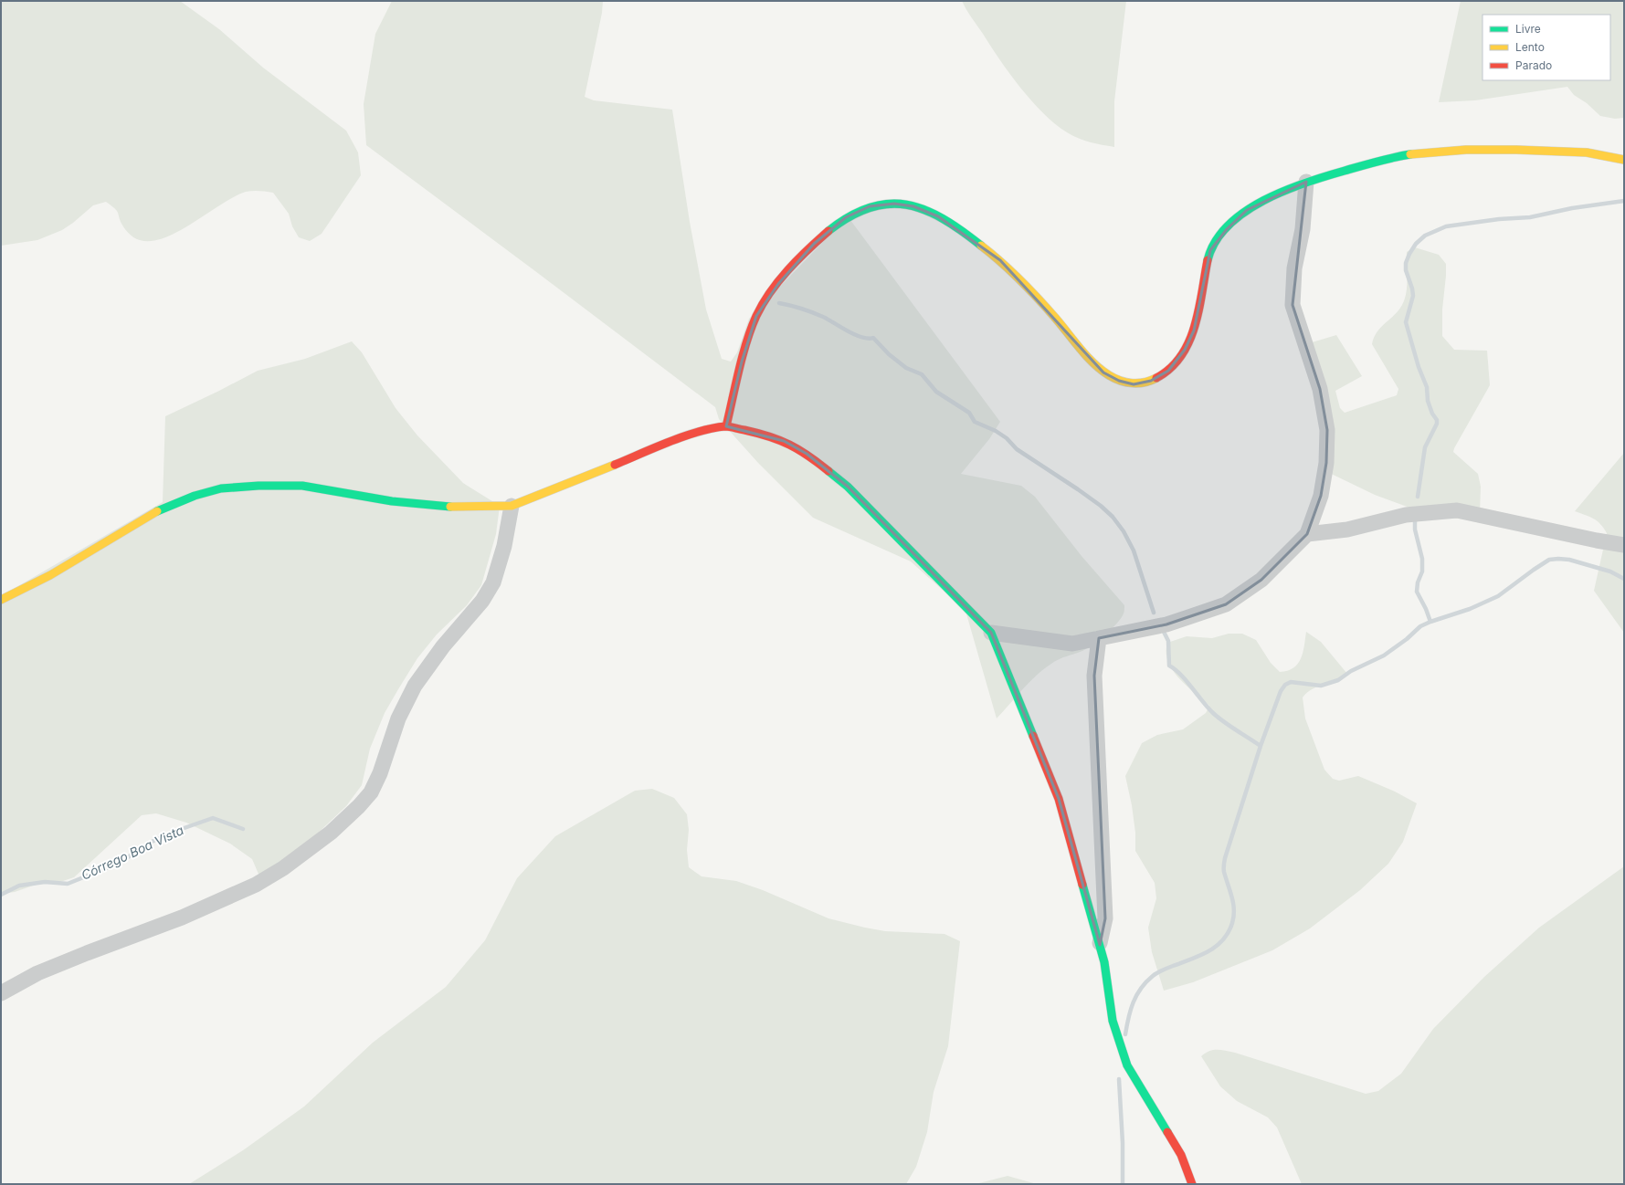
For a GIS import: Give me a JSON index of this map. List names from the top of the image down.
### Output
{
  "water": ["Córrego Boa Vista"],
  "legend": ["Livre", "Lento", "Parado"]
}
